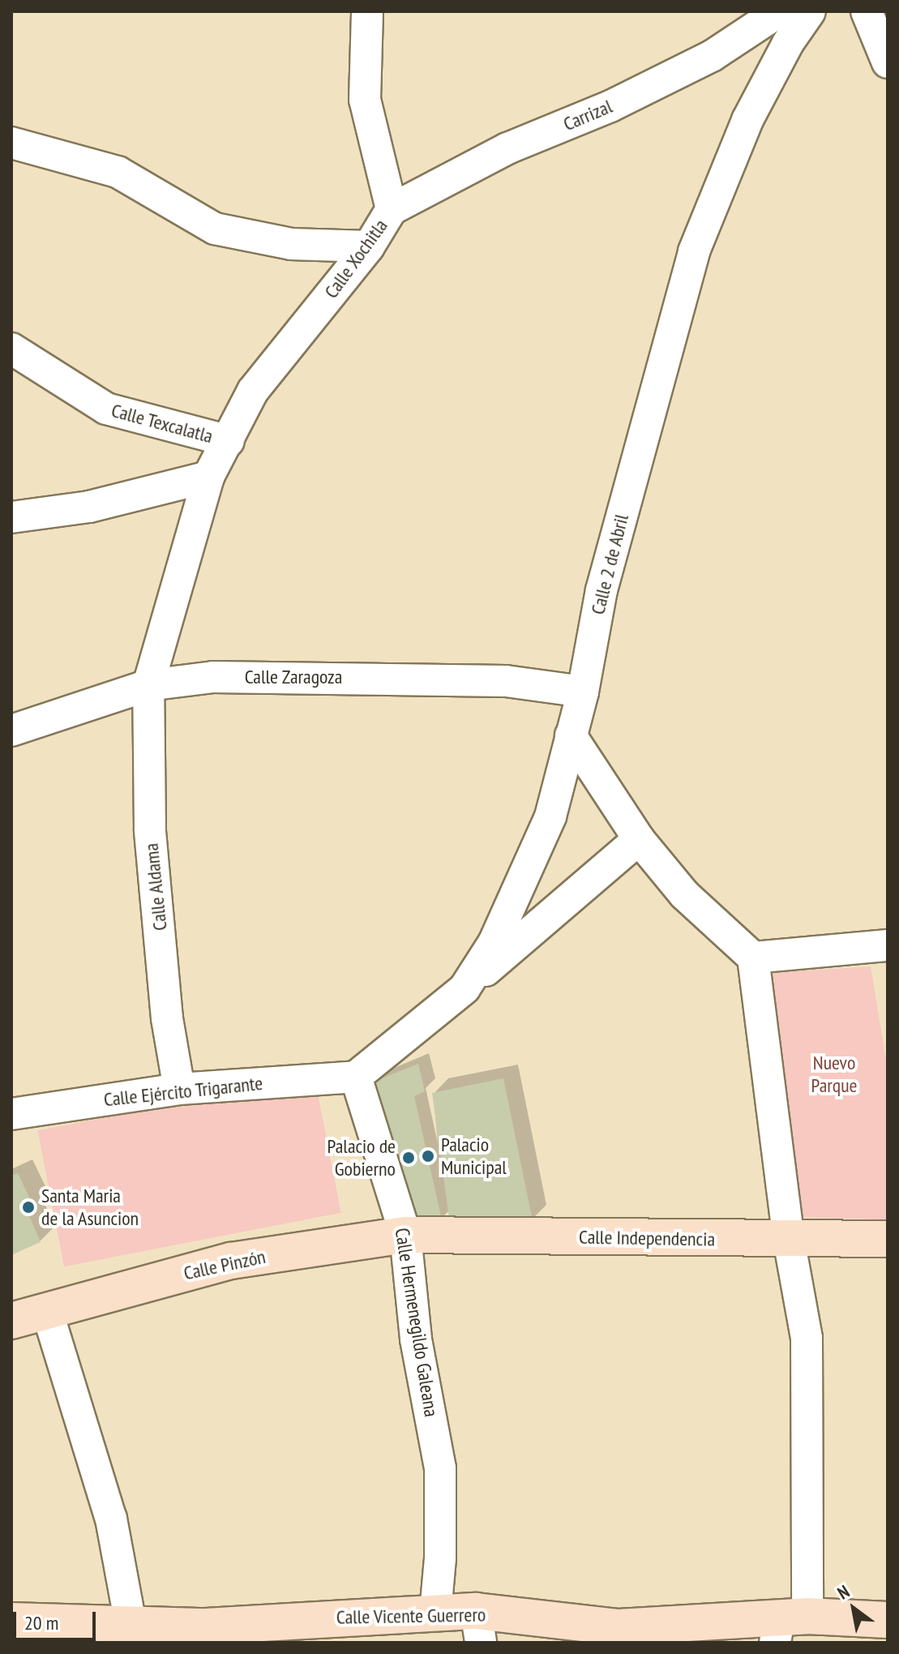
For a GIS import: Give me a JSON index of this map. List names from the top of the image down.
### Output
{
  "streets": {
    "main road": ["Calle Independencia", "Calle Pinzón", "Calle Vicente Guerrero"],
    "street": [
      "Carrizal",
      "Calle Xochitla",
      "Calle Texcalatla",
      "Calle 2 de Abril",
      "Calle Zaragoza",
      "Calle Aldama",
      "Calle Ejército Trigarante",
      "Calle Hermenegildo Galeana"
    ]
  },
  "crossings": [
    ["Carrizal", "Calle Xochitla"],
    ["Calle Xochitla", "Calle Texcalatla"],
    ["Calle Texcalatla", "Calle Zaragoza"],
    ["Calle Texcalatla", "Calle Aldama"],
    ["Calle 2 de Abril", "Calle Zaragoza"],
    ["Calle 2 de Abril", "Calle Ejército Trigarante"],
    ["Calle 2 de Abril", "Calle Hermenegildo Galeana"],
    ["Calle Zaragoza", "Calle Aldama"],
    ["Calle Aldama", "Calle Ejército Trigarante"],
    ["Calle Ejército Trigarante", "Calle Hermenegildo Galeana"],
    ["Calle Independencia", "Calle Pinzón"],
    ["Calle Independencia", "Calle Hermenegildo Galeana"],
    ["Calle Pinzón", "Calle Hermenegildo Galeana"],
    ["Calle Hermenegildo Galeana", "Calle Vicente Guerrero"]
  ],
  "parks": ["Nuevo Parque"],
  "places": ["Palacio Municipal", "Palacio de Gobierno", "Santa Maria de la Asuncion"],
  "scale_bar": "20 m",
  "north": "top left"
}
